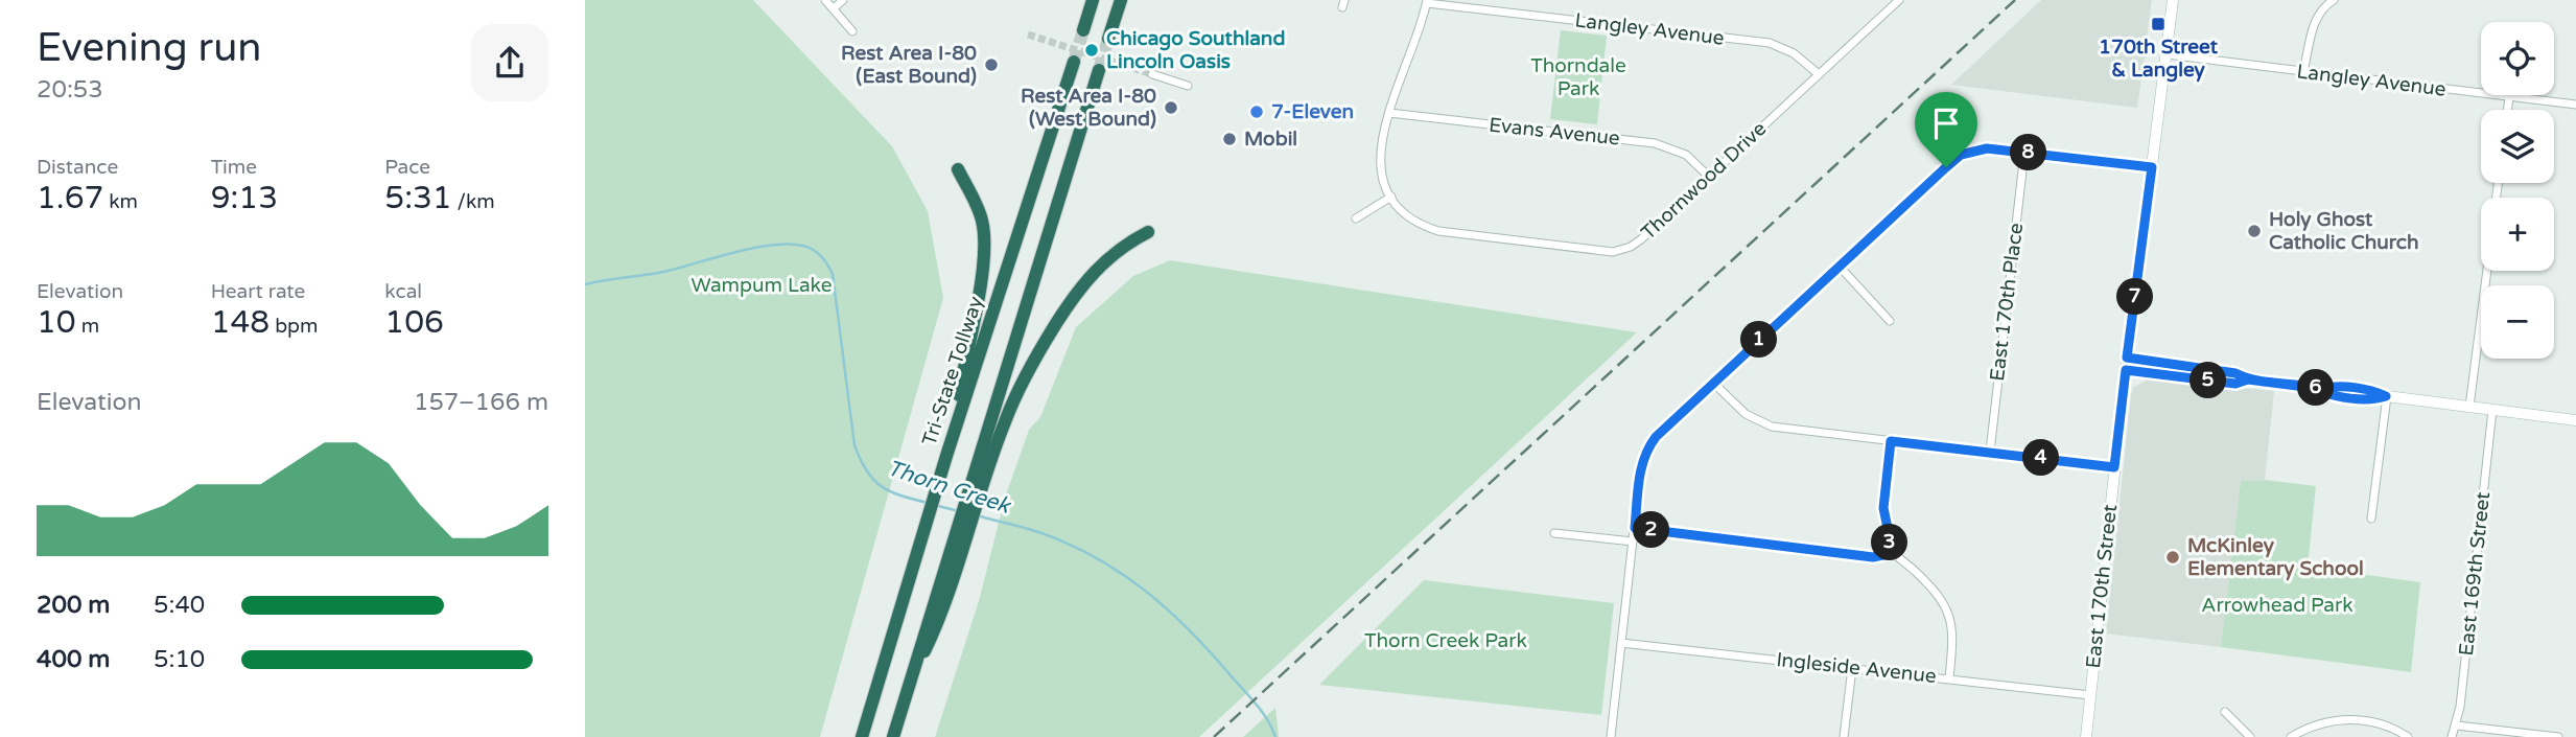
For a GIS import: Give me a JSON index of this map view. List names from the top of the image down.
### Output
{
  "streets": {
    "highway": ["Tri-State Tollway"],
    "street": [
      "Langley Avenue",
      "Evans Avenue",
      "Thornwood Drive",
      "East 170th Place",
      "East 169th Street",
      "East 170th Street",
      "Ingleside Avenue"
    ]
  },
  "crossings": [
    ["Langley Avenue", "Thornwood Drive"],
    ["Langley Avenue", "East 170th Street"],
    ["Evans Avenue", "Thornwood Drive"],
    ["East 170th Street", "Ingleside Avenue"]
  ],
  "water": ["Thorn Creek"],
  "parks": [
    "Thorndale Park",
    "Wampum Lake",
    "Arrowhead Park",
    "Thorn Creek Park"
  ],
  "places": {
    "transit": ["170th Street & Langley"],
    "other": [
      "Chicago Southland Lincoln Oasis",
      "Rest Area I-80 (East Bound)",
      "Rest Area I-80 (West Bound)",
      "7-Eleven",
      "Mobil",
      "Holy Ghost Catholic Church",
      "McKinley Elementary School"
    ]
  },
  "page": {
    "heading": ["Evening run", "20:53"],
    "map_buttons": ["+", "−"],
    "stats": [
      ["Distance", "1.67 km"],
      ["Time", "9:13"],
      ["Pace", "5:31 /km"],
      ["Elevation", "10 m"],
      ["Heart rate", "148 bpm"],
      ["kcal", "106"]
    ],
    "pins": [
      "8",
      "7",
      "1",
      "5",
      "6",
      "4",
      "2",
      "3"
    ],
    "chart": ["Elevation", "157–166 m"],
    "list": [
      {
        "name": "200 m",
        "note": "5:40"
      },
      {
        "name": "400 m",
        "note": "5:10"
      }
    ]
  }
}
